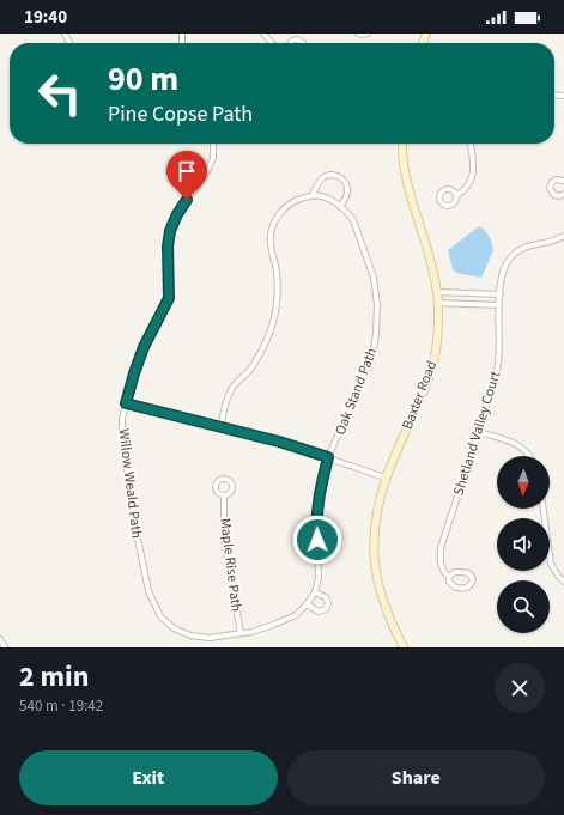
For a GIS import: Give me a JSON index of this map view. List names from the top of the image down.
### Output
{
  "streets": {
    "main road": ["Baxter Road"],
    "street": [
      "Oak Stand Path",
      "Shetland Valley Court",
      "Willow Weald Path",
      "Maple Rise Path"
    ]
  },
  "crossings": [
    ["Oak Stand Path", "Willow Weald Path"],
    ["Oak Stand Path", "Maple Rise Path"],
    ["Willow Weald Path", "Maple Rise Path"]
  ],
  "north": "bottom",
  "page": {
    "status": "19:40",
    "turn": ["90 m", "Pine Copse Path"],
    "heading": ["2 min", "540 m · 19:42"],
    "buttons": ["Exit", "Share"]
  }
}
